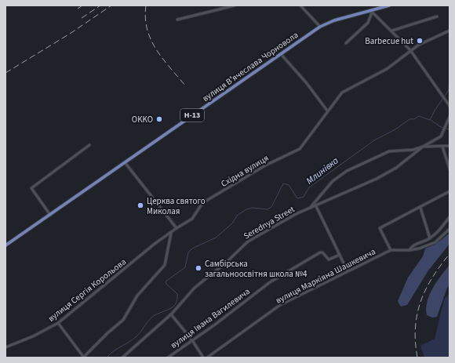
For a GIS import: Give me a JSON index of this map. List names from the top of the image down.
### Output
{
  "streets": {
    "main road": ["вулиця Вʼячеслава Чорновола", "Н-13"],
    "street": [
      "Східна вулиця",
      "Serednya Street",
      "вулиця Маркіяна Шашкевича",
      "вулиця Сергія Корольова",
      "вулиця Івана Вагилевича"
    ]
  },
  "crossings": [
    ["Східна вулиця", "вулиця Сергія Корольова"]
  ],
  "water": ["Млинівка"],
  "places": [
    "Barbecue hut",
    "OKKO",
    "Церква святого Миколая",
    "Самбірська загальноосвітня школа №4"
  ]
}
